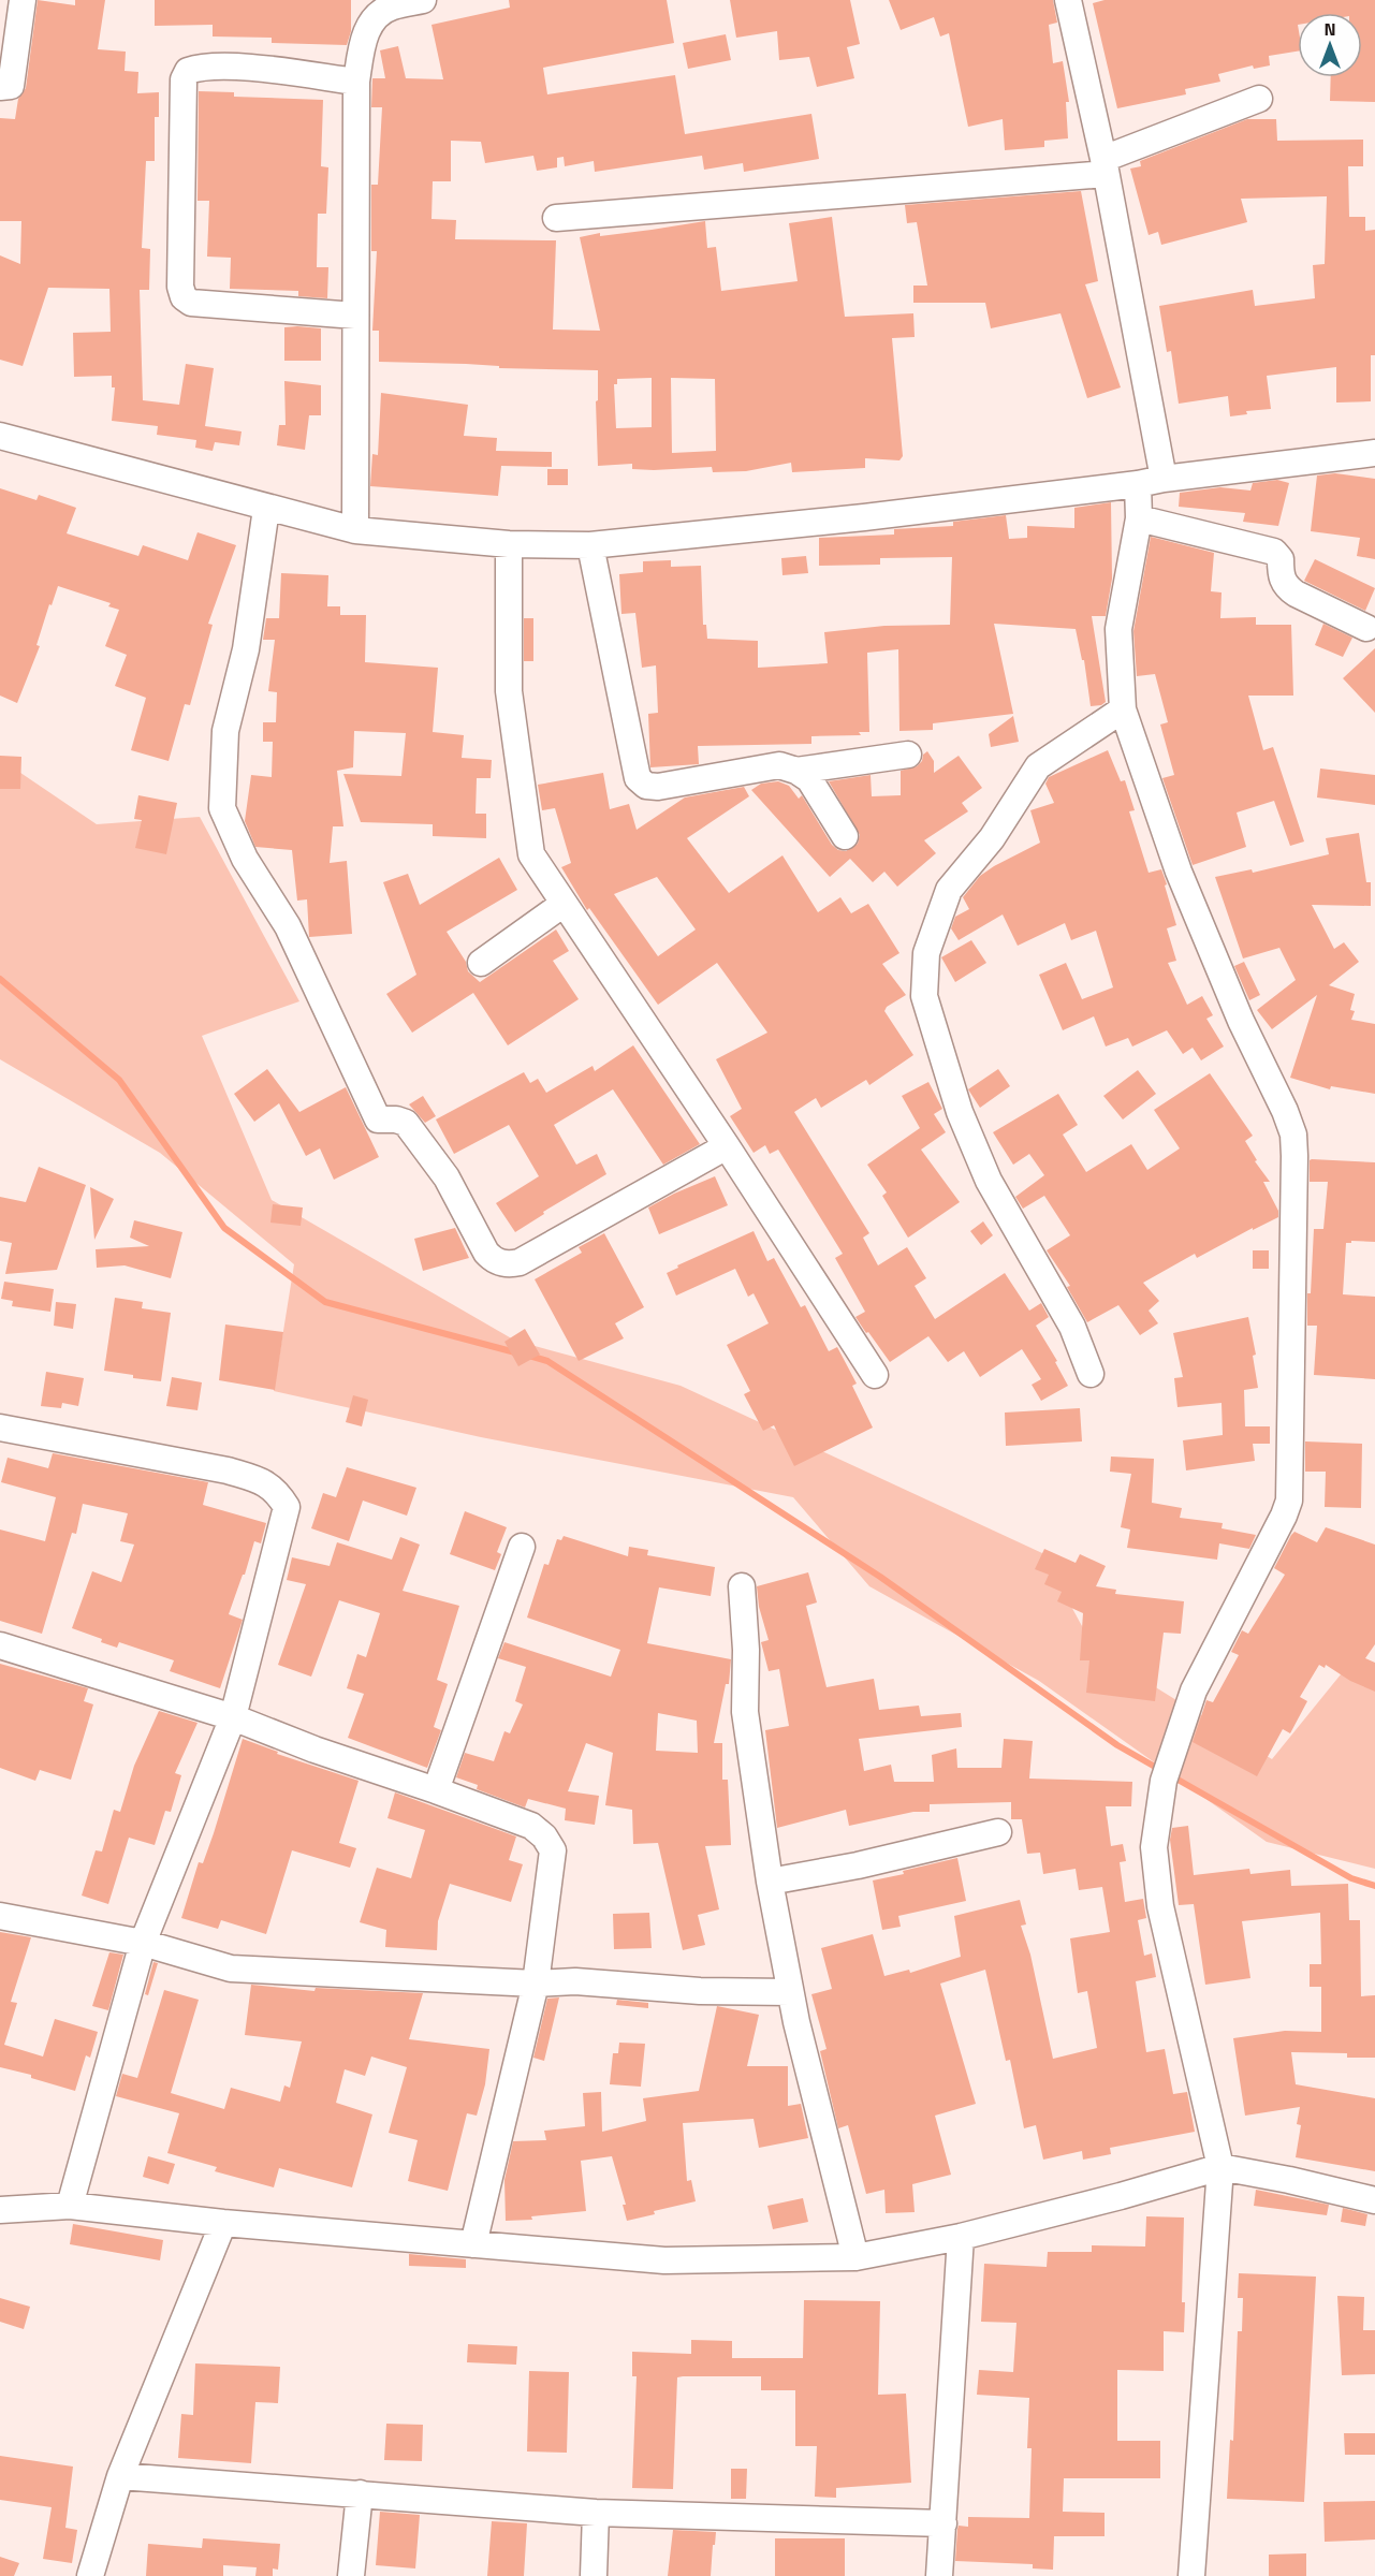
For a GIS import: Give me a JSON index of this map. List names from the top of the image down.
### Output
{
  "north": "top"
}
